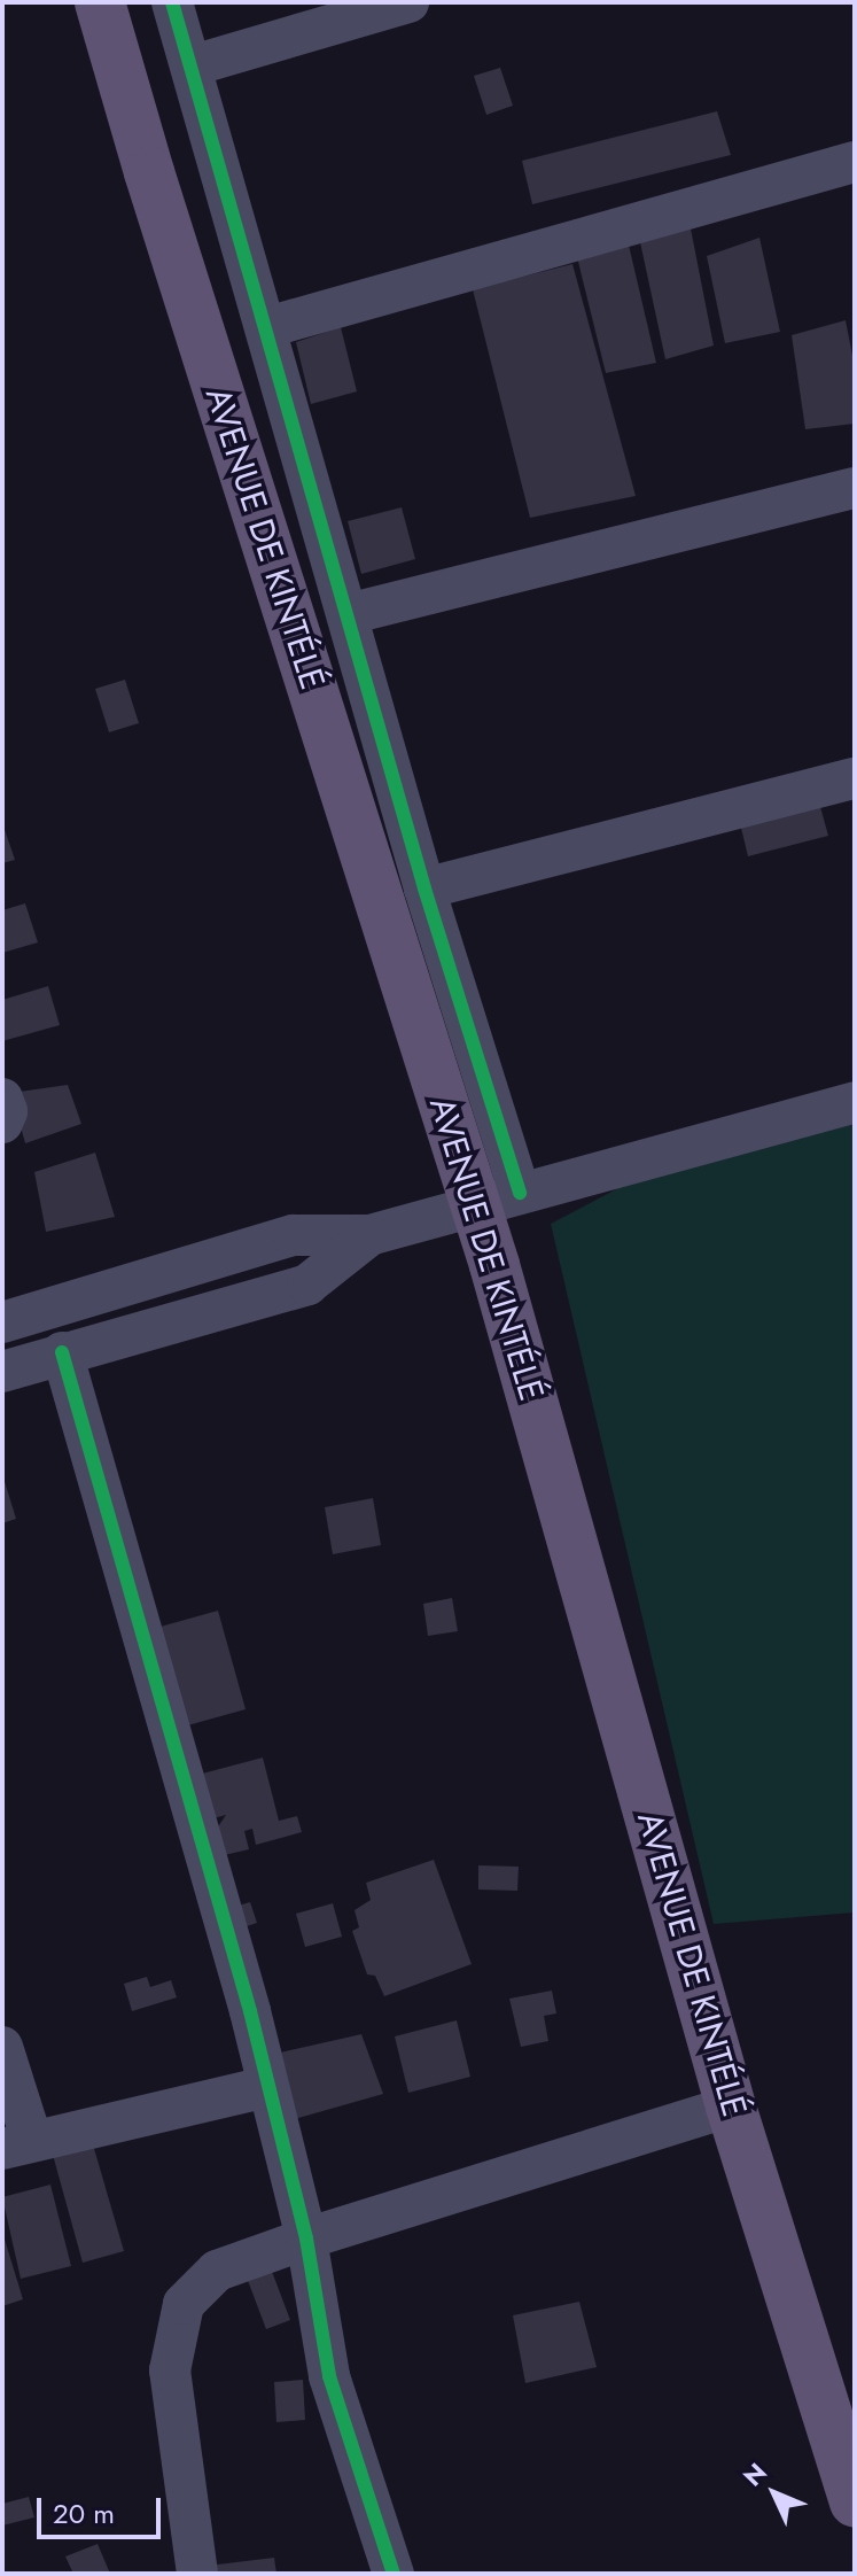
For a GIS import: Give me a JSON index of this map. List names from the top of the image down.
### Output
{
  "streets": {
    "main road": ["AVENUE DE KINTÉLÉ"]
  },
  "scale_bar": "20 m",
  "north": "top left"
}
